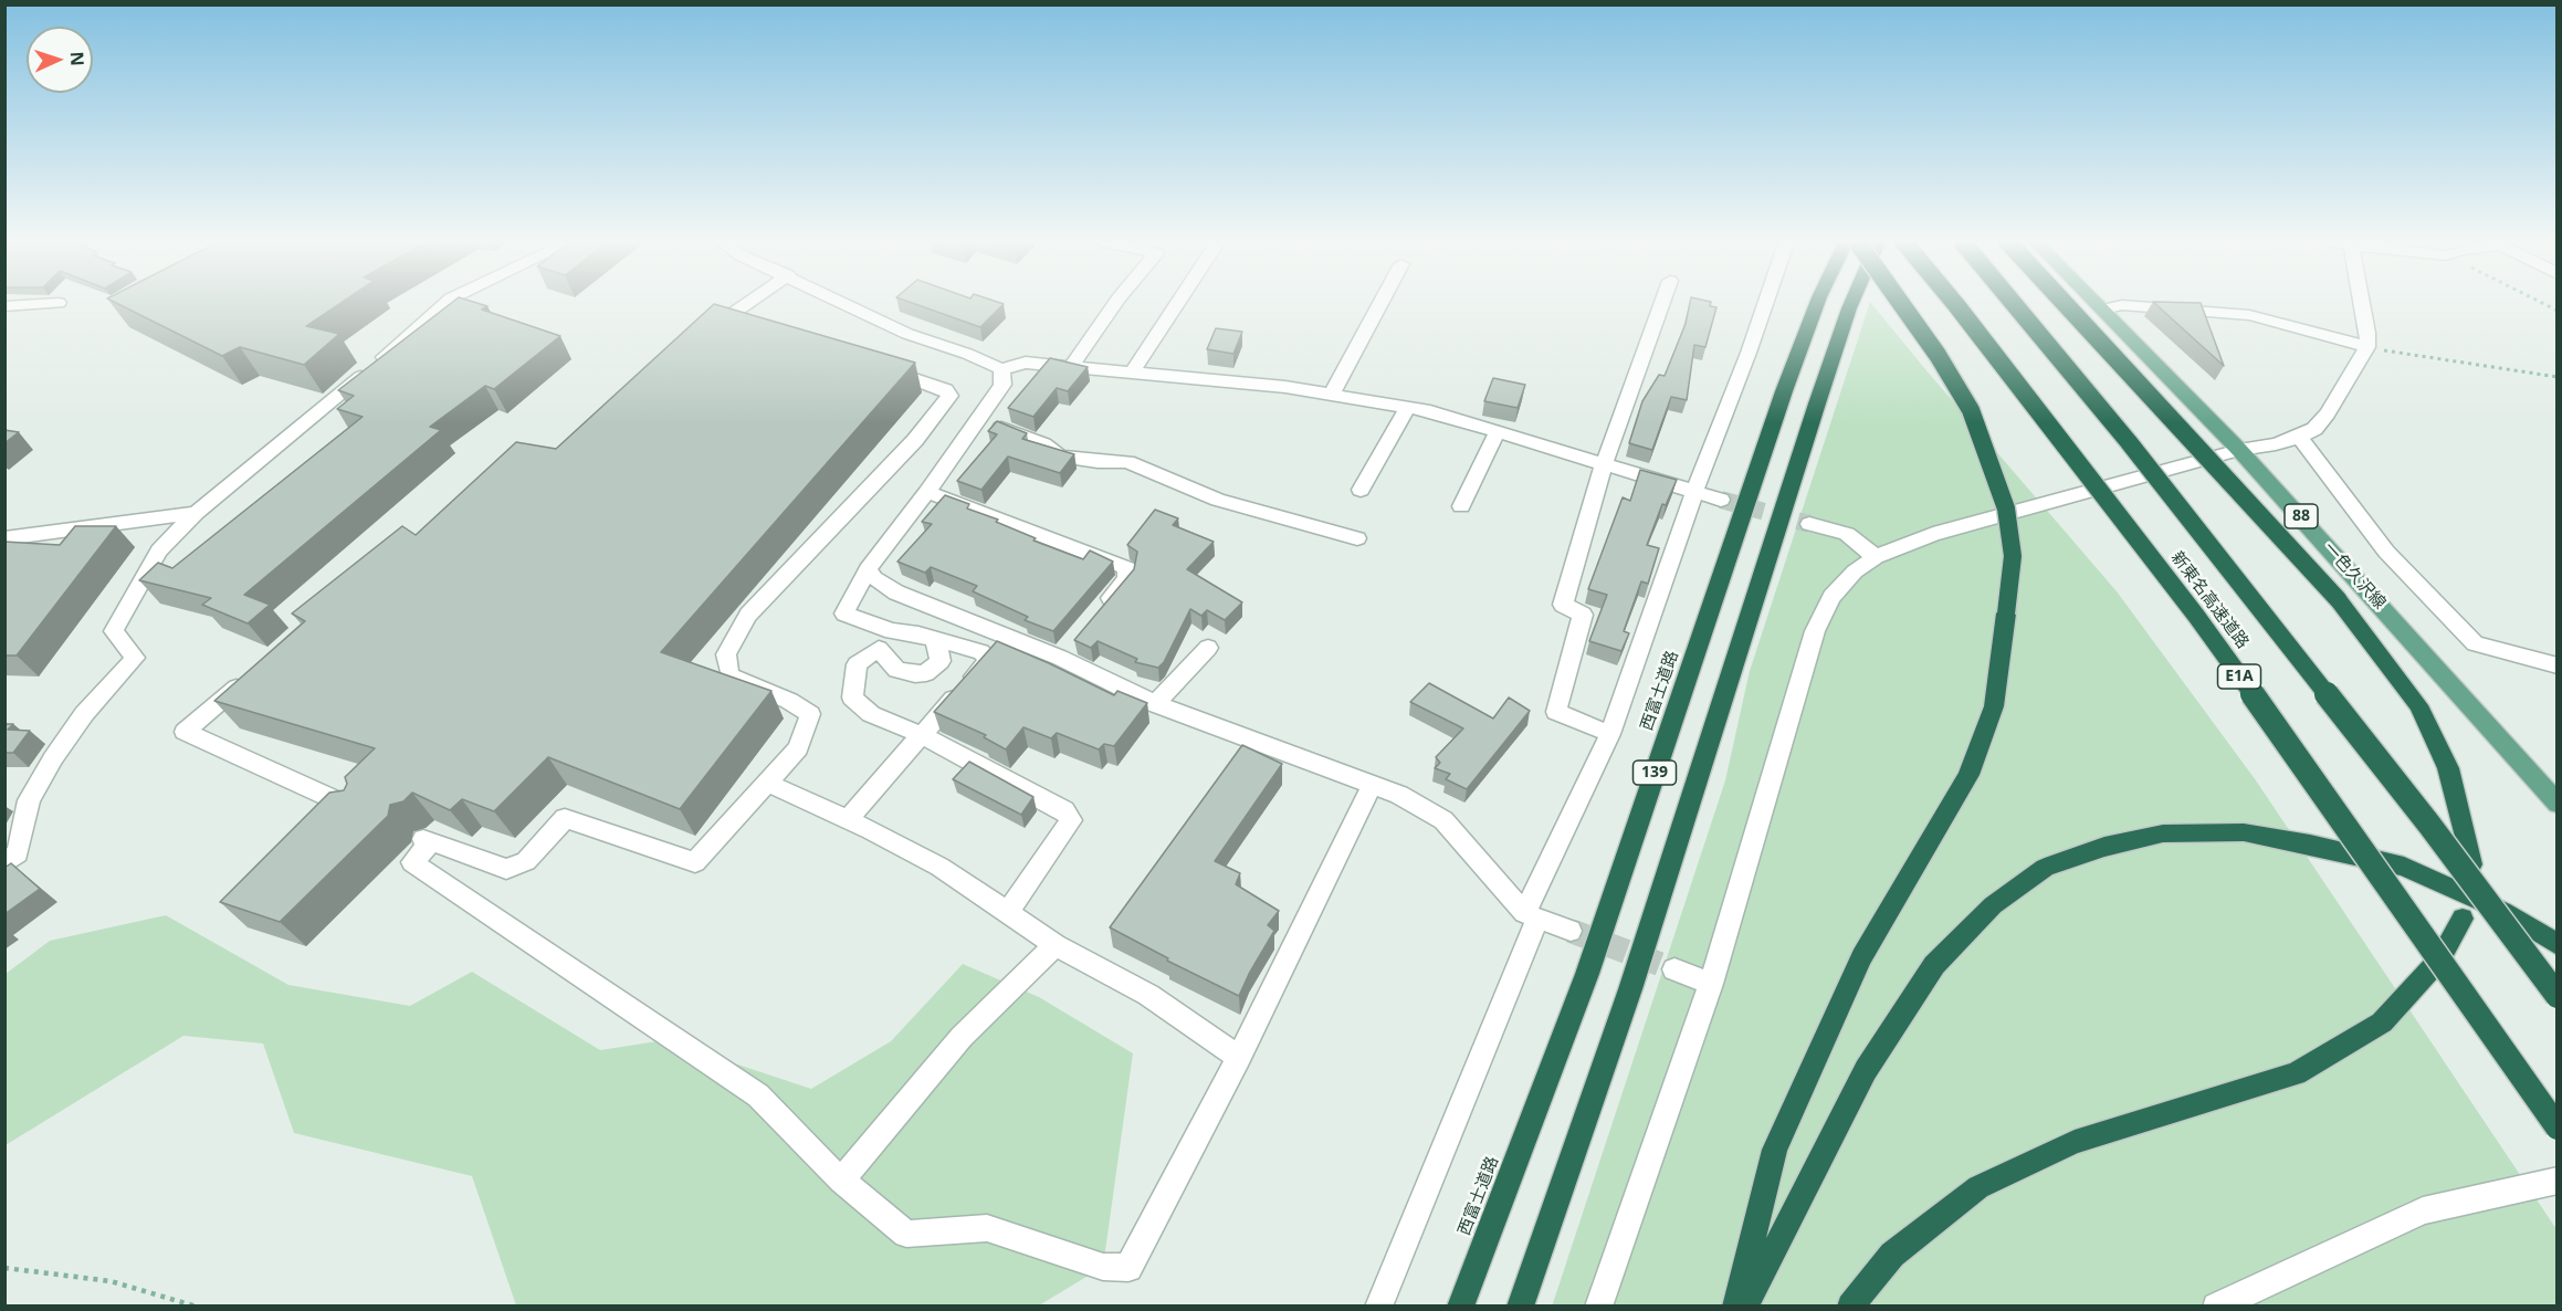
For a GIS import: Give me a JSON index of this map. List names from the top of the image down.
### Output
{
  "streets": {
    "highway": [
      "新東名高速道路",
      "E1A",
      "西富士道路",
      "139"
    ],
    "main road": ["88", "一色久沢線"]
  },
  "north": "right"
}
